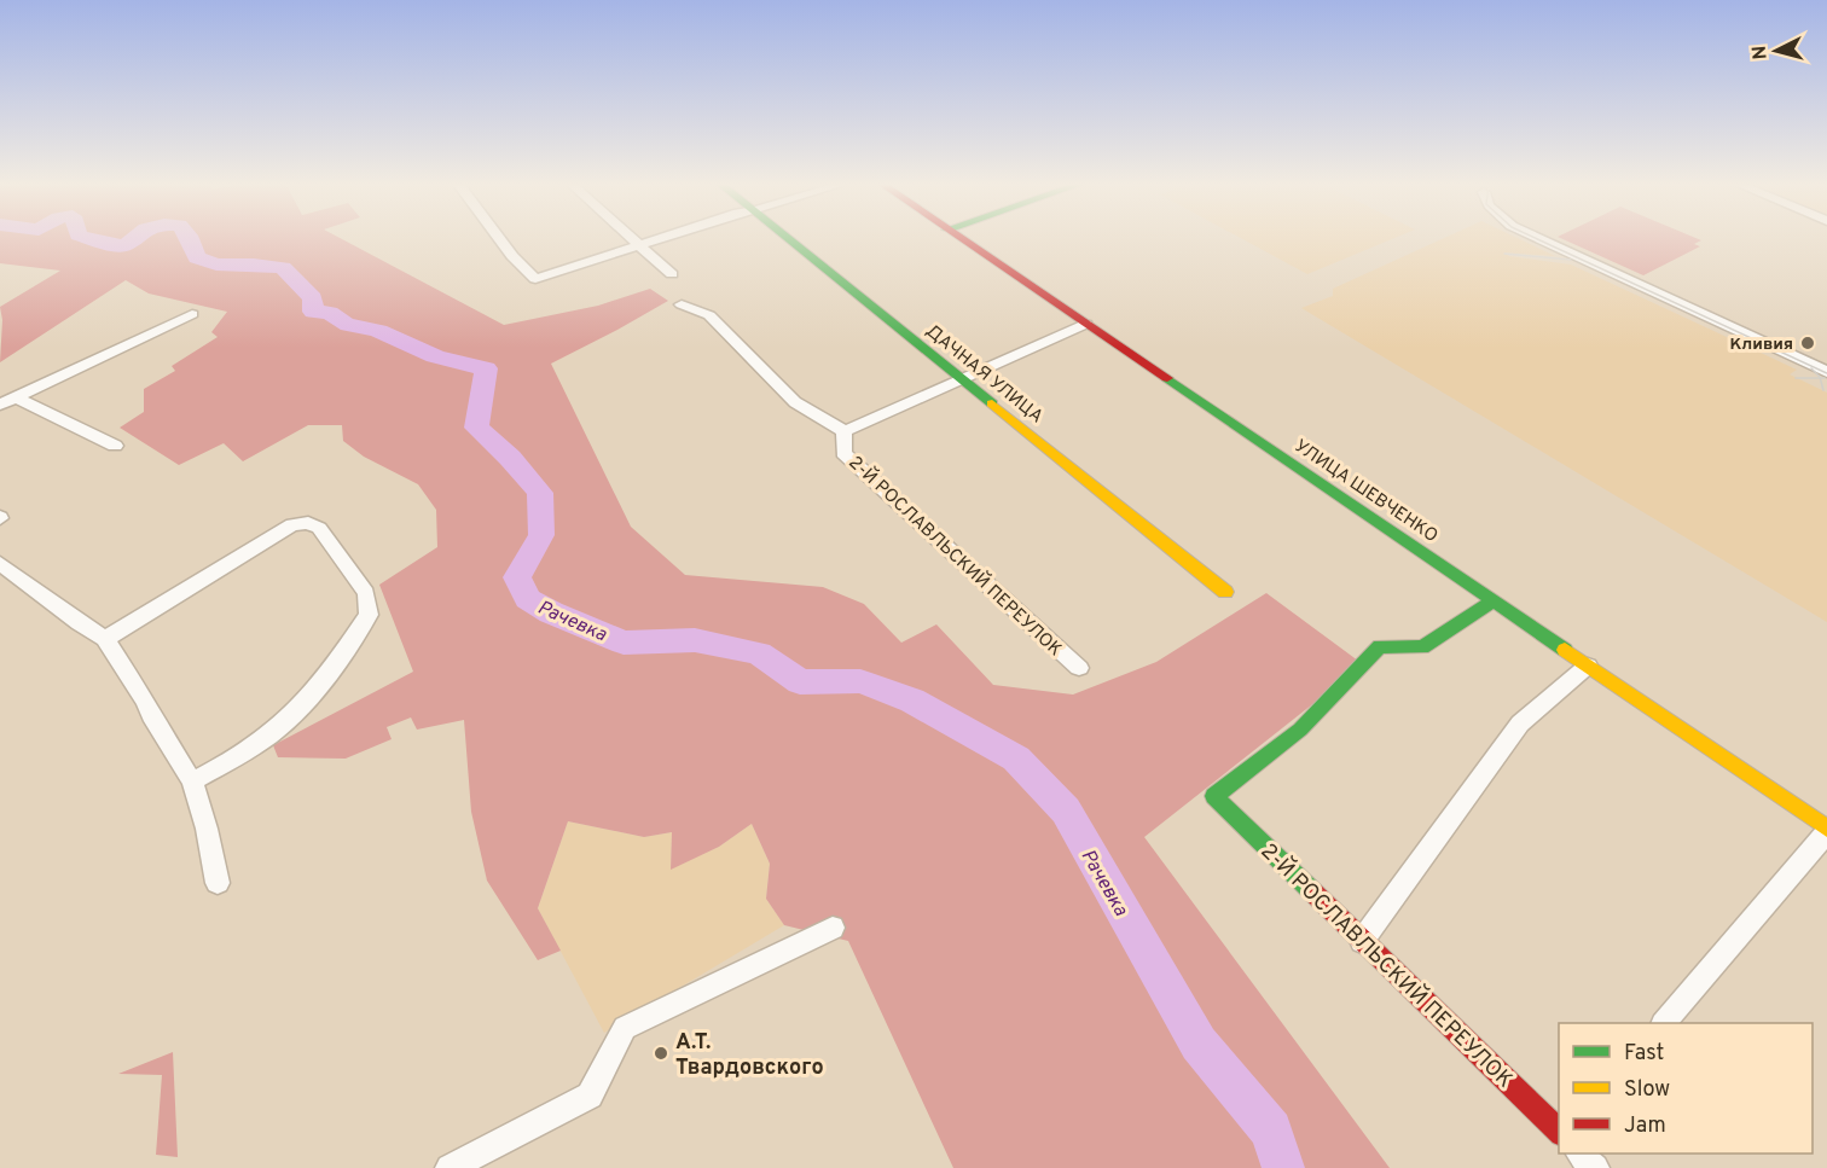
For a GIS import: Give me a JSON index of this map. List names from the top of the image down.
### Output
{
  "streets": {
    "street": ["ДАЧНАЯ УЛИЦА", "УЛИЦА ШЕВЧЕНКО", "2-Й РОСЛАВЛЬСКИЙ ПЕРЕУЛОК"]
  },
  "crossings": [
    ["УЛИЦА ШЕВЧЕНКО", "2-Й РОСЛАВЛЬСКИЙ ПЕРЕУЛОК"]
  ],
  "water": ["Рачевка"],
  "places": ["Кливия", "А.Т. Твардовского"],
  "legend": ["Fast", "Slow", "Jam"],
  "north": "left"
}
